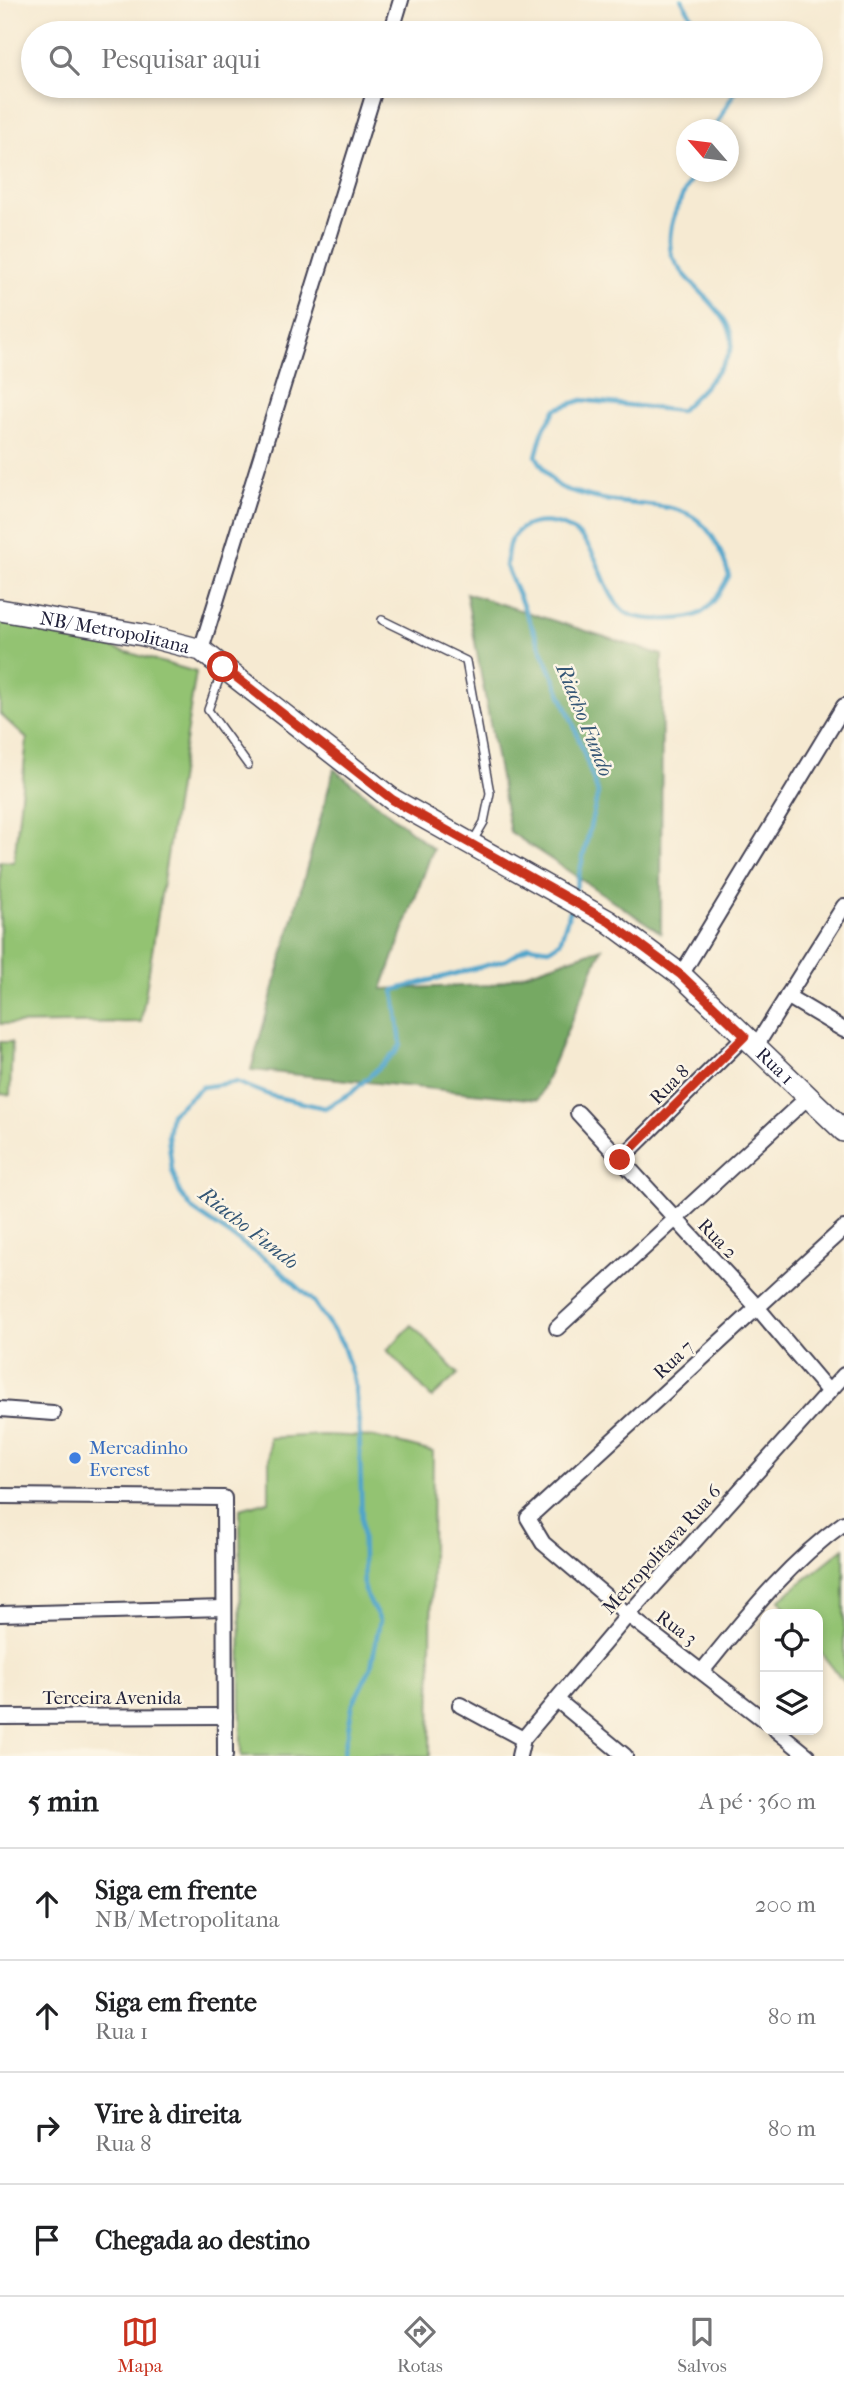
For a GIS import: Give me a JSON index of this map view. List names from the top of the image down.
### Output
{
  "streets": {
    "street": [
      "NB/ Metropolitana",
      "Rua 1",
      "Rua 8",
      "Rua 2",
      "Rua 7",
      "Metropolitava Rua 6",
      "Rua 3",
      "Terceira Avenida"
    ]
  },
  "crossings": [
    ["NB/ Metropolitana", "Rua 1"],
    ["Rua 1", "Rua 8"],
    ["Rua 8", "Rua 2"],
    ["Rua 2", "Rua 7"],
    ["Rua 2", "Metropolitava Rua 6"],
    ["Rua 7", "Rua 3"],
    ["Metropolitava Rua 6", "Rua 3"]
  ],
  "water": ["Riacho Fundo"],
  "places": ["Mercadinho Everest"],
  "north": "top left",
  "page": {
    "search": "Pesquisar aqui",
    "heading": ["5 min", "A pé · 360 m"],
    "list": [
      ["Siga em frente", "NB/ Metropolitana", "200 m"],
      ["Siga em frente", "Rua 1", "80 m"],
      ["Vire à direita", "Rua 8", "80 m"],
      "Chegada ao destino"
    ],
    "nav": ["Mapa", "Rotas", "Salvos"]
  }
}
